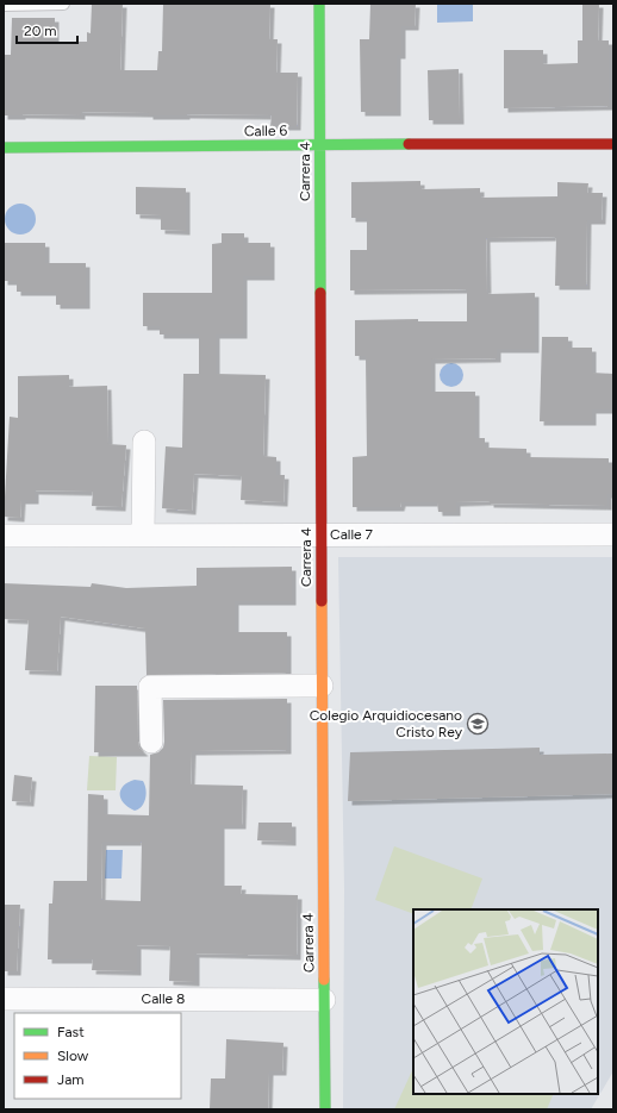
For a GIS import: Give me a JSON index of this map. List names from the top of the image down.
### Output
{
  "streets": {
    "street": [
      "Calle 6",
      "Carrera 4",
      "Calle 7",
      "Calle 8"
    ]
  },
  "crossings": [
    ["Calle 6", "Carrera 4"],
    ["Carrera 4", "Calle 7"],
    ["Carrera 4", "Calle 8"]
  ],
  "places": {
    "school or university": ["Colegio Arquidiocesano Cristo Rey"]
  },
  "legend": ["Fast", "Slow", "Jam"],
  "scale_bar": "20 m"
}
